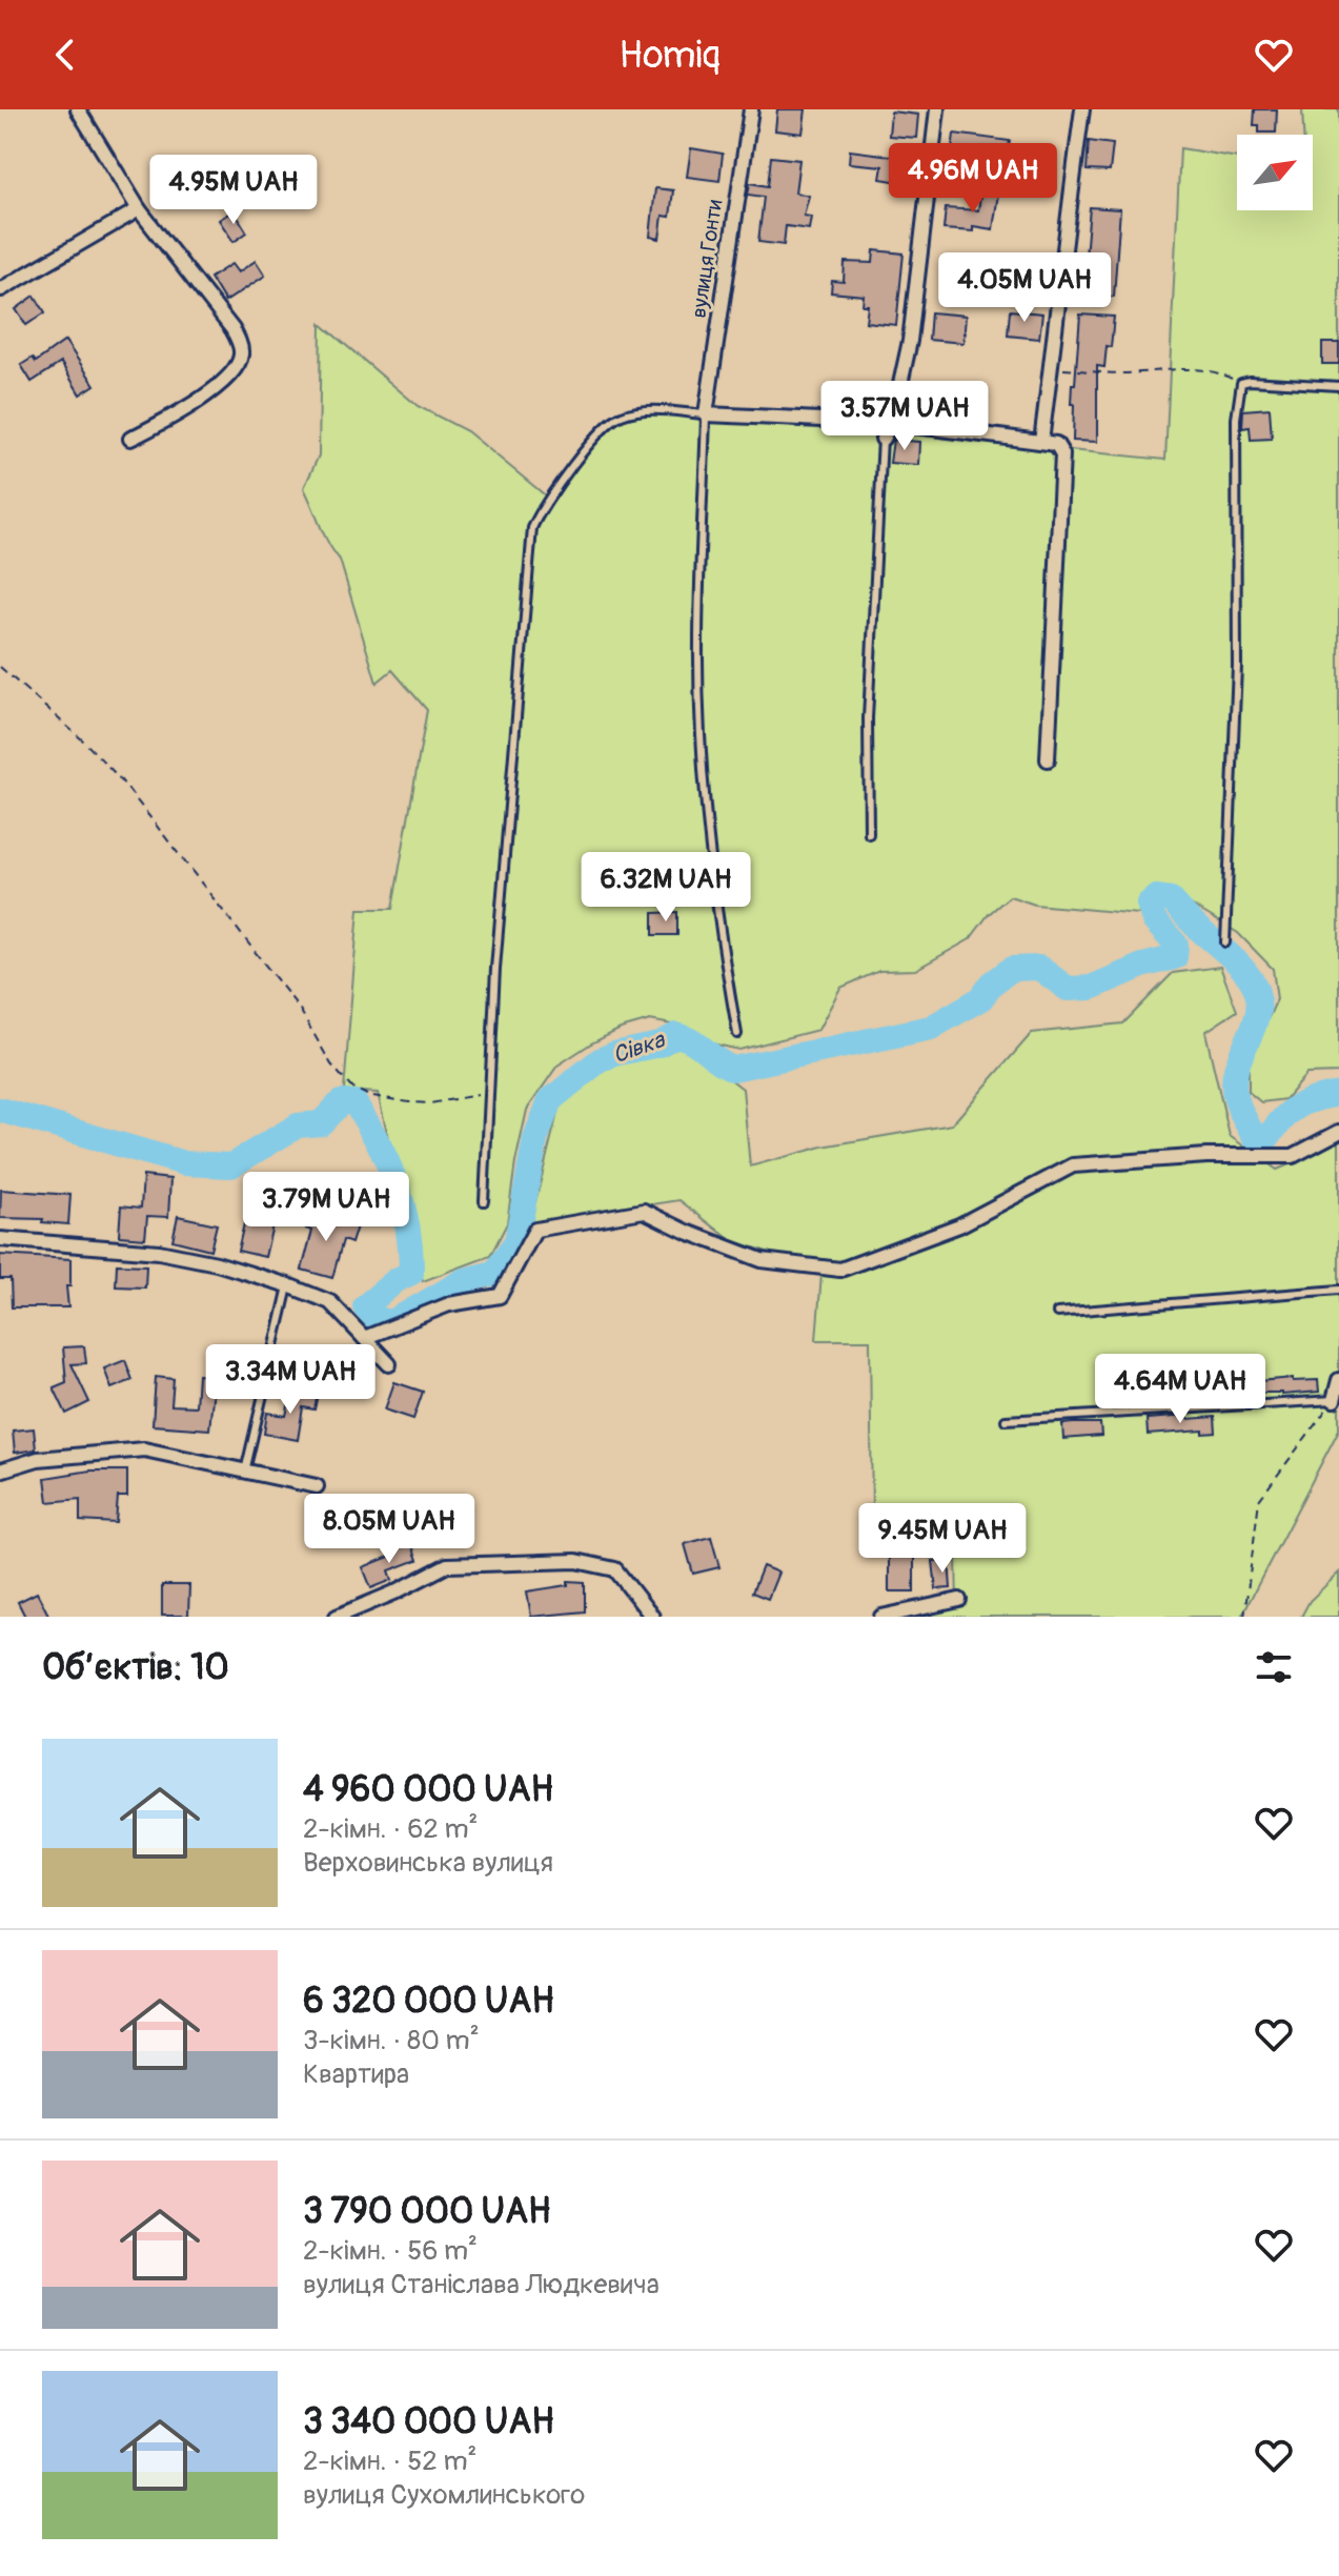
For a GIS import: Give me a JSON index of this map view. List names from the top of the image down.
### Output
{
  "streets": {
    "street": ["вулиця Гонти"]
  },
  "water": ["Сівка"],
  "north": "top right",
  "page": {
    "header": "Homiq",
    "price": [
      "4.96M UAH",
      "4.95M UAH",
      "4.05M UAH",
      "3.57M UAH",
      "6.32M UAH",
      "3.79M UAH",
      "3.34M UAH",
      "4.64M UAH",
      "8.05M UAH",
      "9.45M UAH"
    ],
    "heading": "Об’єктів: 10",
    "list": [
      {
        "name": "4 960 000 UAH",
        "note": "2-кімн. · 62 m² · Верховинська вулиця"
      },
      {
        "name": "6 320 000 UAH",
        "note": "3-кімн. · 80 m² · Квартира"
      },
      {
        "name": "3 790 000 UAH",
        "note": "2-кімн. · 56 m² · вулиця Станіслава Людкевича"
      },
      {
        "name": "3 340 000 UAH",
        "note": "2-кімн. · 52 m² · вулиця Сухомлинського"
      }
    ]
  }
}
